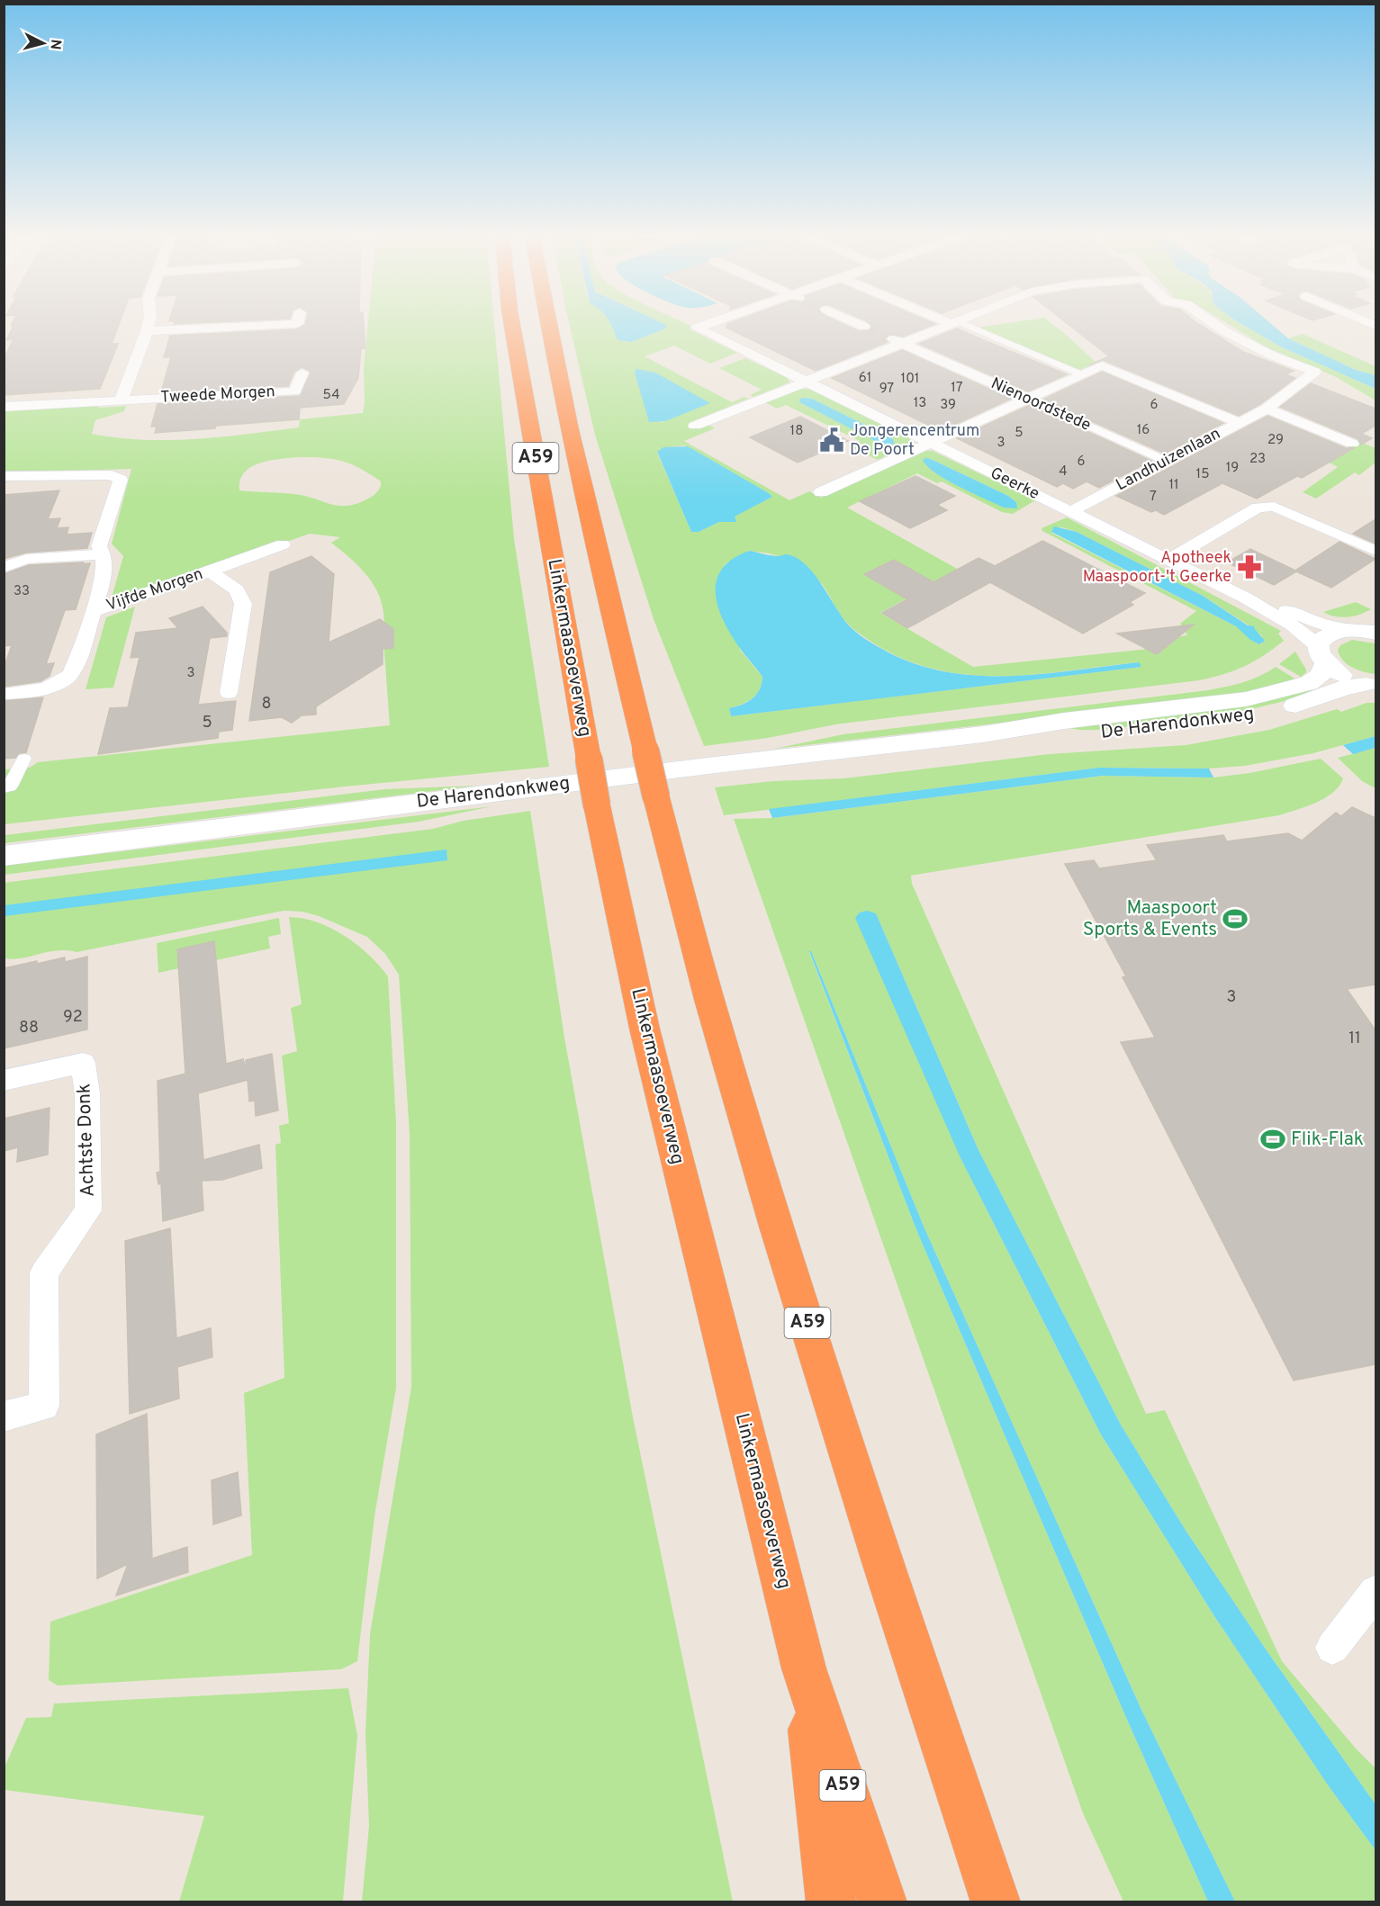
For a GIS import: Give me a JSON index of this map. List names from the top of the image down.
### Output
{
  "streets": {
    "highway": ["A59", "Linkermaasoeverweg"],
    "main road": ["De Harendonkweg"],
    "street": [
      "Tweede Morgen",
      "Nienoordstede",
      "Landhuizenlaan",
      "Geerke",
      "Vijfde Morgen",
      "Achtste Donk"
    ]
  },
  "crossings": [
    ["Nienoordstede", "Landhuizenlaan"],
    ["A59", "Linkermaasoeverweg"],
    ["Landhuizenlaan", "Geerke"],
    ["Geerke", "De Harendonkweg"]
  ],
  "places": {
    "public building": ["Jongerencentrum De Poort"],
    "pharmacy": ["Apotheek Maaspoort-'t Geerke"],
    "sports": ["Maaspoort Sports & Events", "Flik-Flak"]
  },
  "house_numbers": [
    "61",
    "101",
    "17",
    "97",
    "54",
    "13",
    "39",
    "6",
    "16",
    "18",
    "5",
    "29",
    "3",
    "23",
    "6",
    "19",
    "4",
    "15",
    "11",
    "7",
    "33",
    "3",
    "8",
    "5",
    "3",
    "92",
    "88",
    "11"
  ],
  "north": "right"
}
